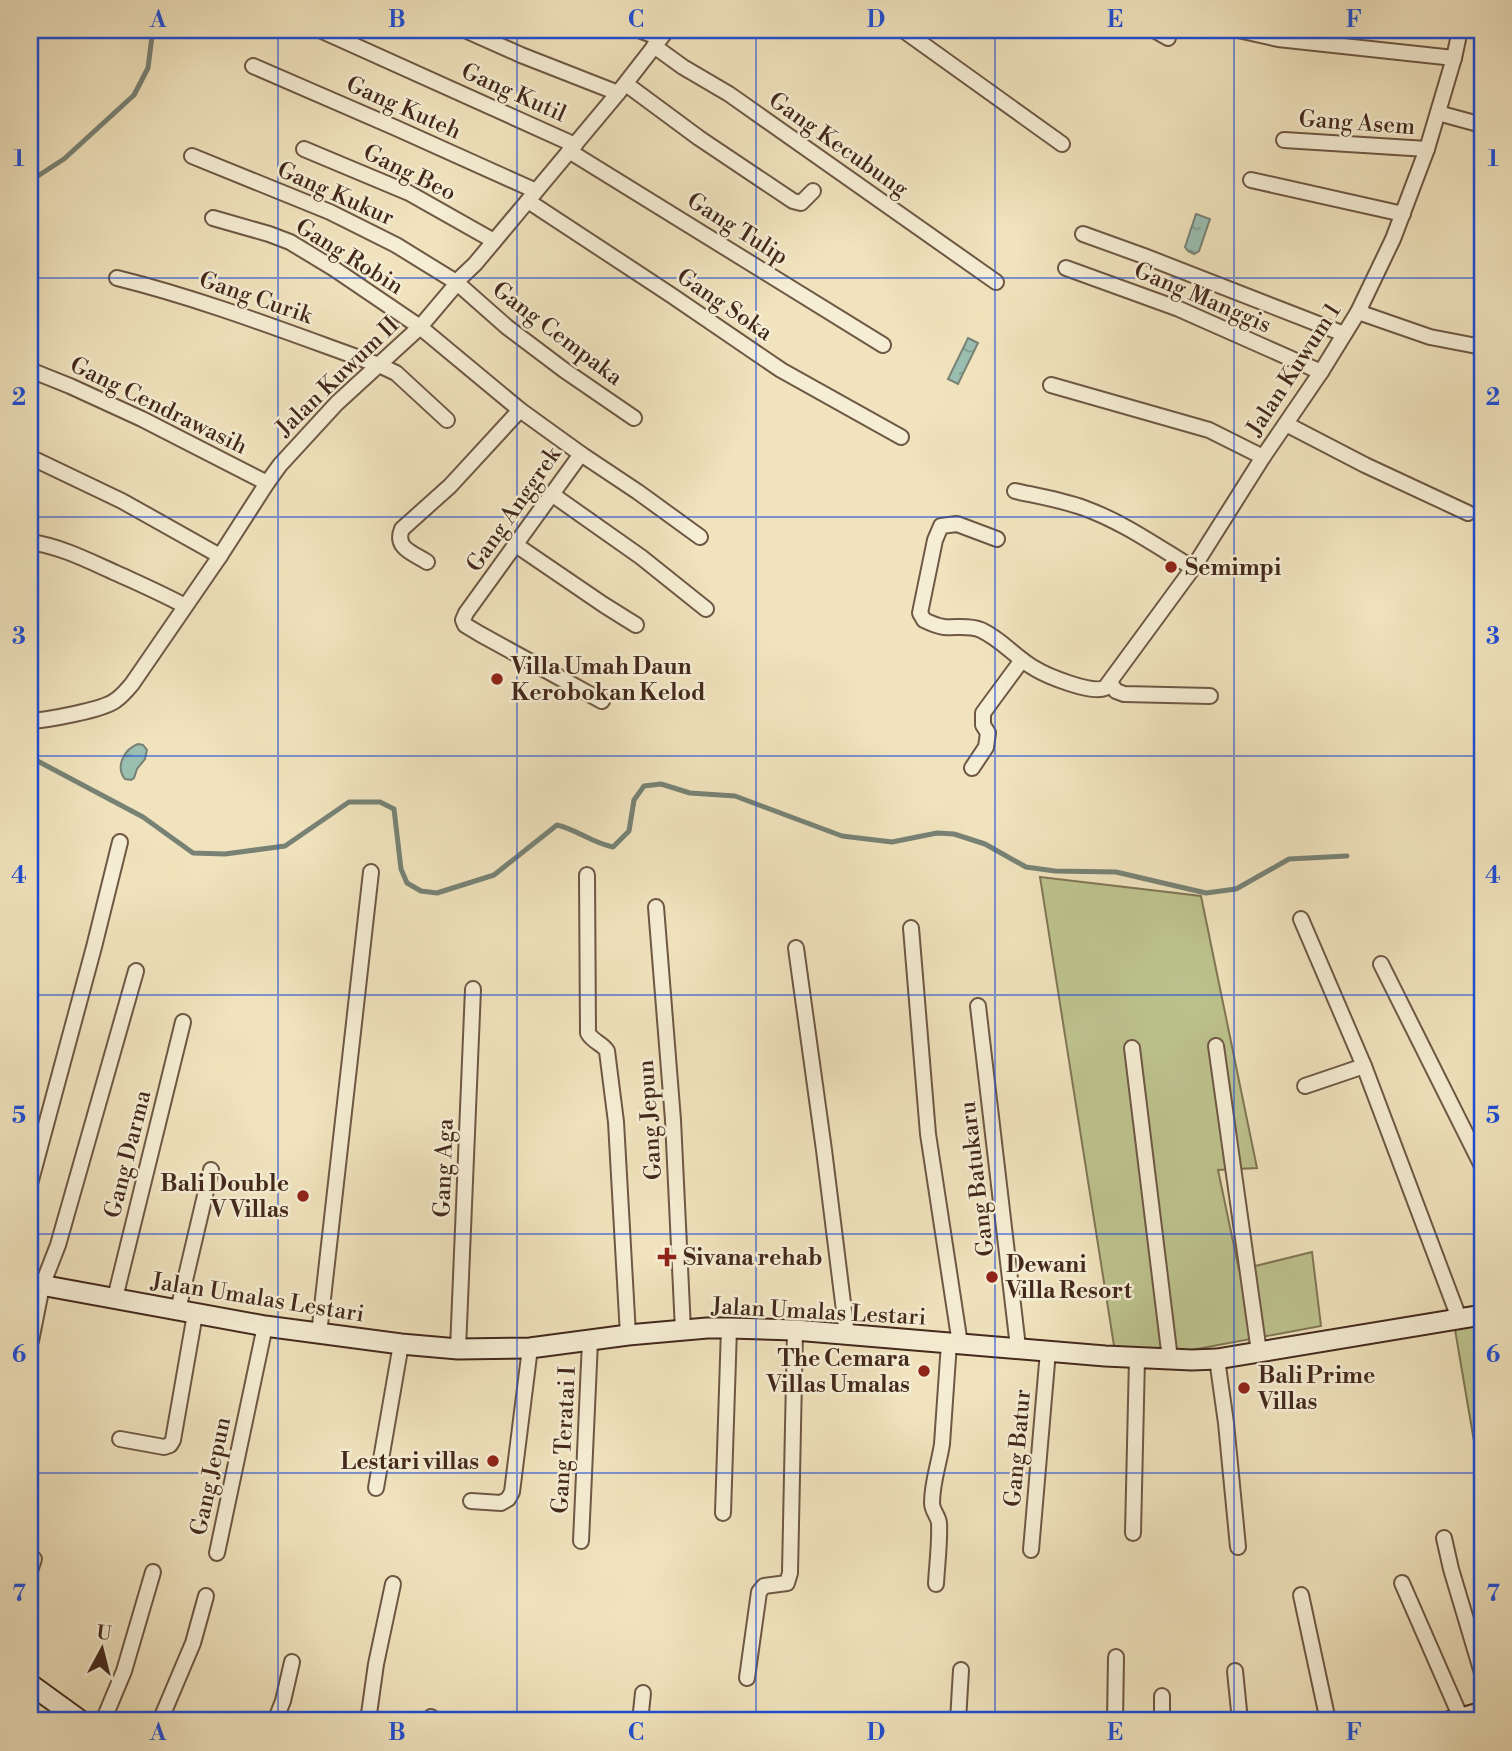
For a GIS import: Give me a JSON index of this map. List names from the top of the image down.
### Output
{
  "streets": {
    "street": [
      "Gang Kutil",
      "Gang Kuteh",
      "Gang Asem",
      "Gang Kecubung",
      "Gang Beo",
      "Gang Kukur",
      "Gang Tulip",
      "Gang Robin",
      "Gang Curik",
      "Gang Manggis",
      "Gang Soka",
      "Gang Cempaka",
      "Jalan Kuwum 1",
      "Jalan Kuwum II",
      "Gang Cendrawasih",
      "Gang Anggrek",
      "Gang Jepun",
      "Gang Darma",
      "Gang Aga",
      "Gang Batukaru",
      "Jalan Umalas Lestari",
      "Gang Teratai I",
      "Gang Batur"
    ]
  },
  "crossings": [
    ["Gang Kutil", "Gang Tulip"],
    ["Gang Kutil", "Jalan Kuwum II"],
    ["Gang Kuteh", "Gang Soka"],
    ["Gang Kuteh", "Jalan Kuwum II"],
    ["Gang Asem", "Jalan Kuwum 1"],
    ["Gang Kecubung", "Jalan Kuwum II"],
    ["Gang Beo", "Jalan Kuwum II"],
    ["Gang Kukur", "Gang Cempaka"],
    ["Gang Kukur", "Jalan Kuwum II"],
    ["Gang Tulip", "Jalan Kuwum II"],
    ["Gang Robin", "Jalan Kuwum II"],
    ["Gang Robin", "Gang Anggrek"],
    ["Gang Curik", "Jalan Kuwum II"],
    ["Gang Manggis", "Jalan Kuwum 1"],
    ["Gang Soka", "Jalan Kuwum II"],
    ["Gang Cempaka", "Jalan Kuwum II"],
    ["Jalan Kuwum II", "Gang Cendrawasih"],
    ["Jalan Kuwum II", "Gang Anggrek"],
    ["Gang Jepun", "Jalan Umalas Lestari"],
    ["Gang Darma", "Jalan Umalas Lestari"],
    ["Gang Aga", "Jalan Umalas Lestari"],
    ["Gang Batukaru", "Jalan Umalas Lestari"],
    ["Jalan Umalas Lestari", "Gang Teratai I"],
    ["Jalan Umalas Lestari", "Gang Batur"]
  ],
  "places": {
    "other": [
      "Semimpi",
      "Villa Umah Daun Kerobokan Kelod",
      "Bali Double V Villas",
      "Dewani Villa Resort",
      "The Cemara Villas Umalas",
      "Bali Prime Villas",
      "Lestari villas"
    ],
    "health": ["Sivana rehab"]
  },
  "north": "top",
  "grid": {
    "columns": [
      "A",
      "B",
      "C",
      "D",
      "E",
      "F"
    ],
    "rows": [
      "1",
      "2",
      "3",
      "4",
      "5",
      "6",
      "7"
    ]
  }
}
